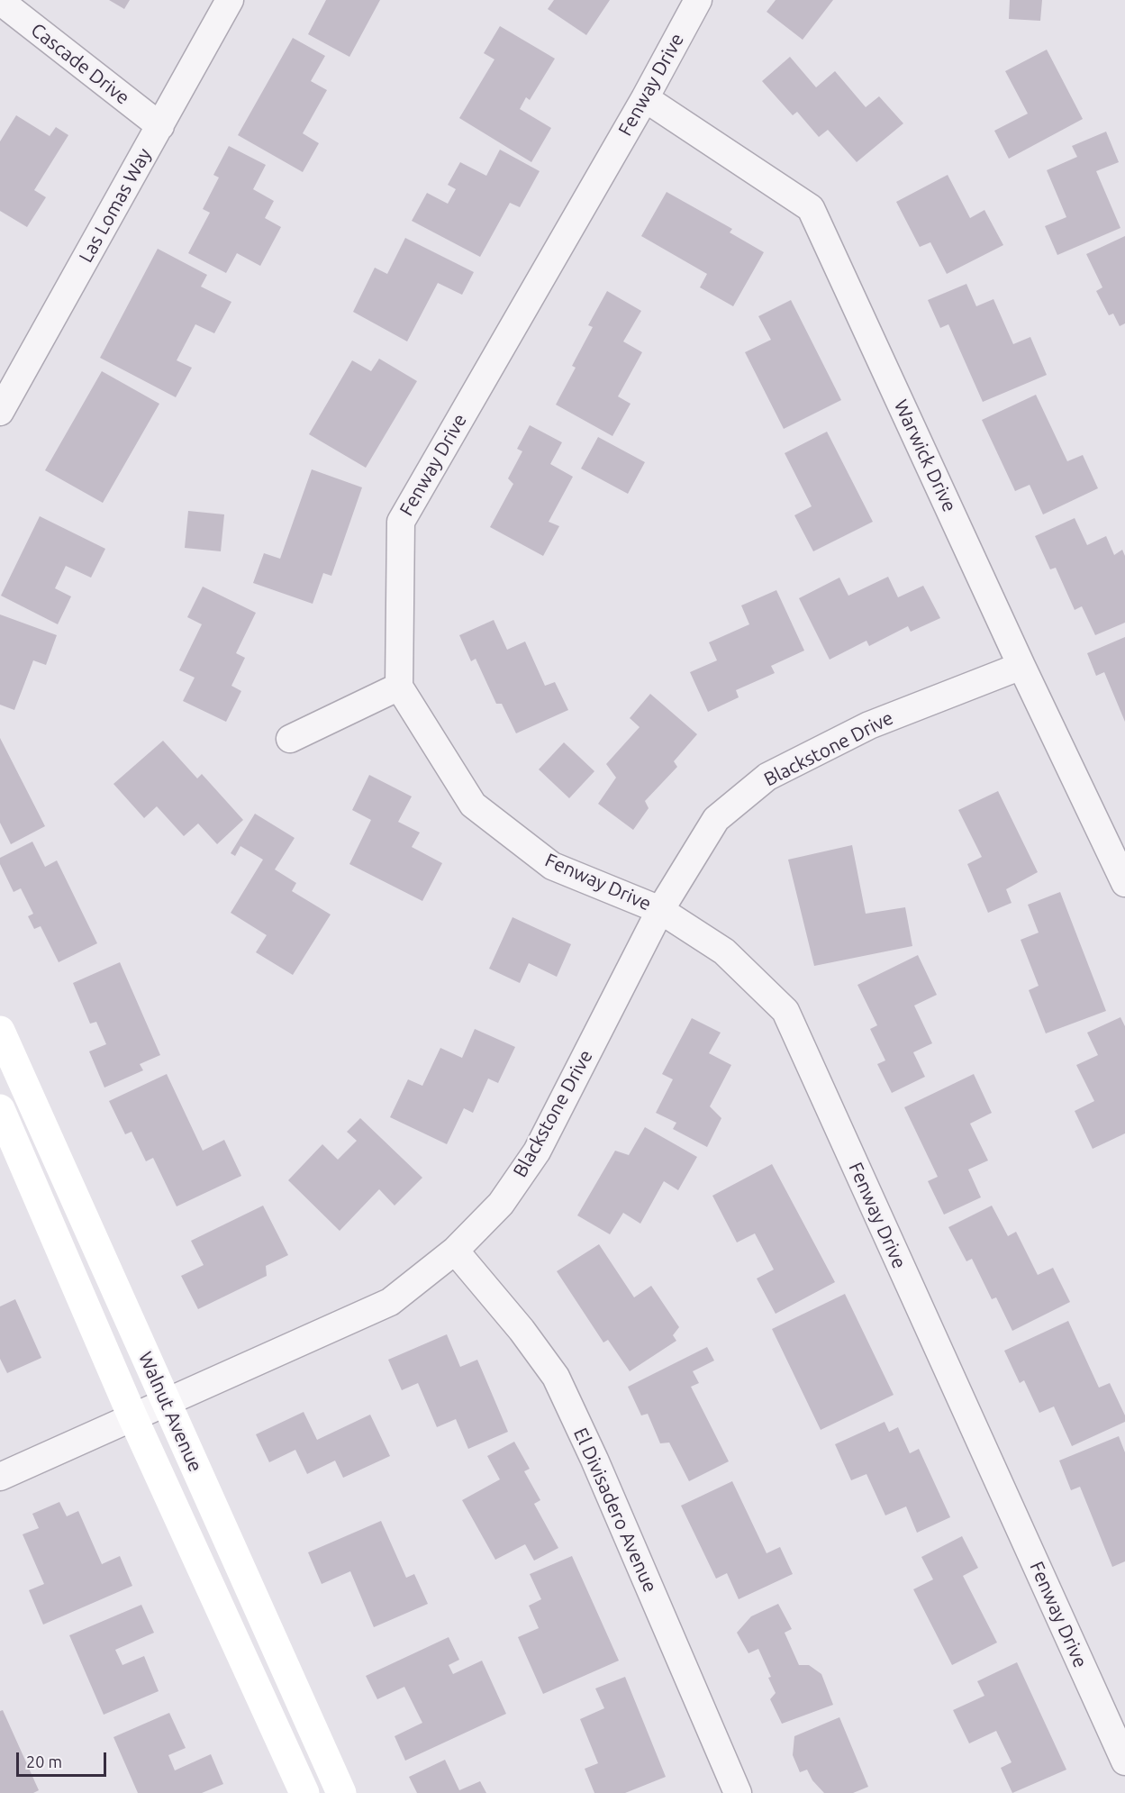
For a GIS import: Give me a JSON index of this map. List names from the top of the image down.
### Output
{
  "streets": {
    "street": [
      "Cascade Drive",
      "Fenway Drive",
      "Las Lomas Way",
      "Warwick Drive",
      "Blackstone Drive",
      "Walnut Avenue",
      "El Divisadero Avenue"
    ]
  },
  "crossings": [
    ["Cascade Drive", "Las Lomas Way"],
    ["Fenway Drive", "Warwick Drive"],
    ["Fenway Drive", "Blackstone Drive"],
    ["Warwick Drive", "Blackstone Drive"],
    ["Blackstone Drive", "Walnut Avenue"],
    ["Blackstone Drive", "El Divisadero Avenue"]
  ],
  "scale_bar": "20 m"
}
